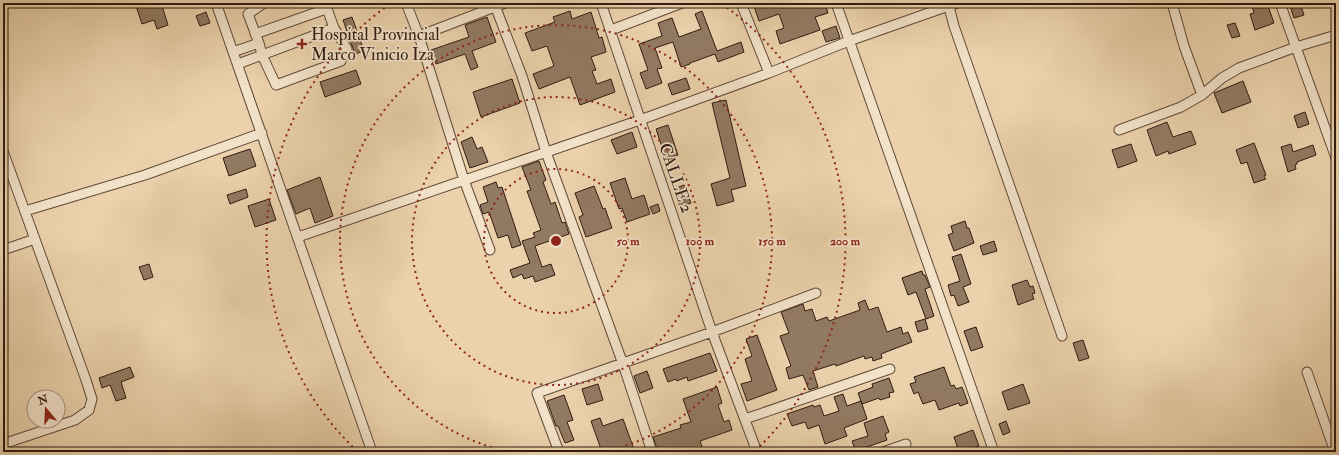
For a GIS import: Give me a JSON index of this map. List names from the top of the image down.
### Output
{
  "streets": {
    "street": ["CALLE 2"]
  },
  "places": {
    "health": ["Hospital Provincial Marco Vinicio Iza"]
  },
  "north": "top",
  "rings": [
    "50 m",
    "100 m",
    "150 m",
    "200 m"
  ]
}
